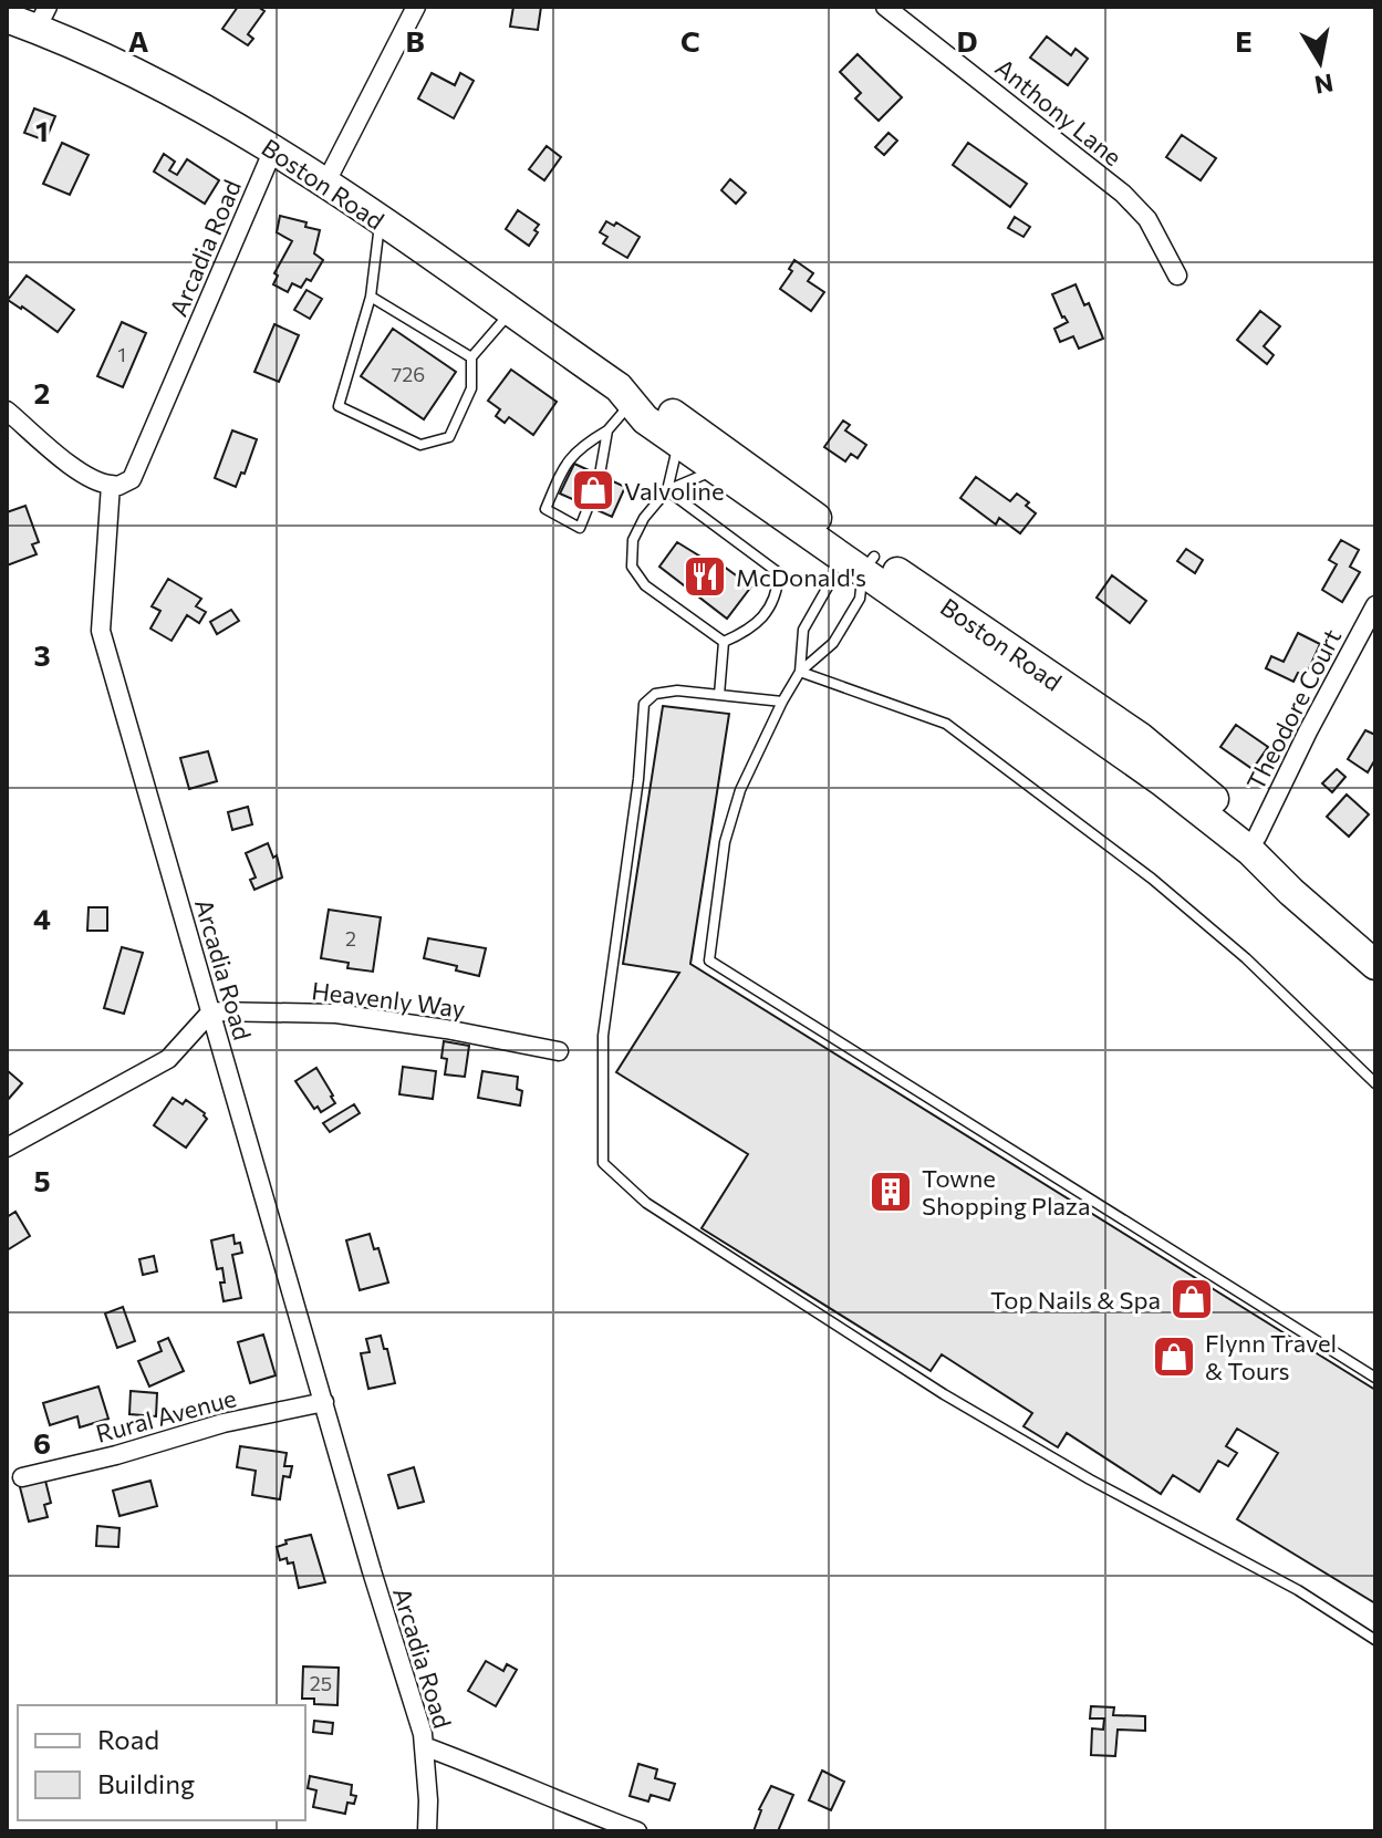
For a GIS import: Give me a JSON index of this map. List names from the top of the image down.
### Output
{
  "streets": {
    "main road": ["Boston Road"],
    "street": [
      "Anthony Lane",
      "Arcadia Road",
      "Theodore Court",
      "Heavenly Way",
      "Rural Avenue"
    ]
  },
  "crossings": [
    ["Boston Road", "Arcadia Road"],
    ["Boston Road", "Theodore Court"],
    ["Arcadia Road", "Heavenly Way"],
    ["Arcadia Road", "Rural Avenue"]
  ],
  "places": {
    "shop": ["Valvoline", "Top Nails & Spa", "Flynn Travel & Tours"],
    "restaurant": ["McDonald's"],
    "building": ["Towne Shopping Plaza"]
  },
  "house_numbers": [
    "1",
    "726",
    "2",
    "25"
  ],
  "legend": ["Road", "Building"],
  "north": "bottom",
  "grid": {
    "columns": [
      "A",
      "B",
      "C",
      "D",
      "E"
    ],
    "rows": [
      "1",
      "2",
      "3",
      "4",
      "5",
      "6"
    ]
  }
}
